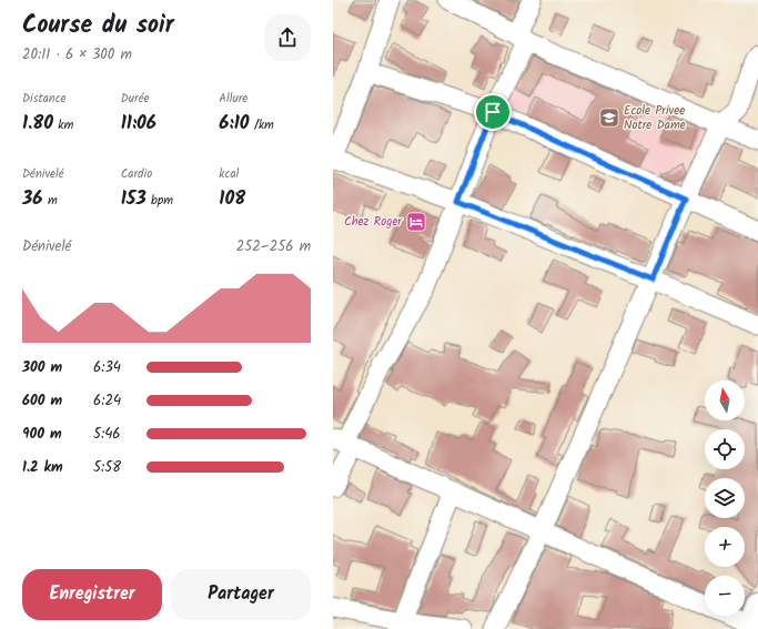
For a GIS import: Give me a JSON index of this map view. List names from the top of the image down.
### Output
{
  "places": {
    "school or university": ["Ecole Privee Notre Dame"],
    "hotel": ["Chez Roger"]
  },
  "north": "top",
  "page": {
    "heading": ["Course du soir", "20:11 · 6 × 300 m"],
    "stats": [
      ["Distance", "1.80 km"],
      ["Durée", "11:06"],
      ["Allure", "6:10 /km"],
      ["Dénivelé", "36 m"],
      ["Cardio", "153 bpm"],
      ["kcal", "108"]
    ],
    "chart": ["Dénivelé", "252–256 m"],
    "list": [
      {
        "name": "300 m",
        "note": "6:34"
      },
      {
        "name": "600 m",
        "note": "6:24"
      },
      {
        "name": "900 m",
        "note": "5:46"
      },
      {
        "name": "1.2 km",
        "note": "5:58"
      }
    ],
    "map_buttons": ["+", "−"],
    "buttons": ["Enregistrer", "Partager"]
  }
}
